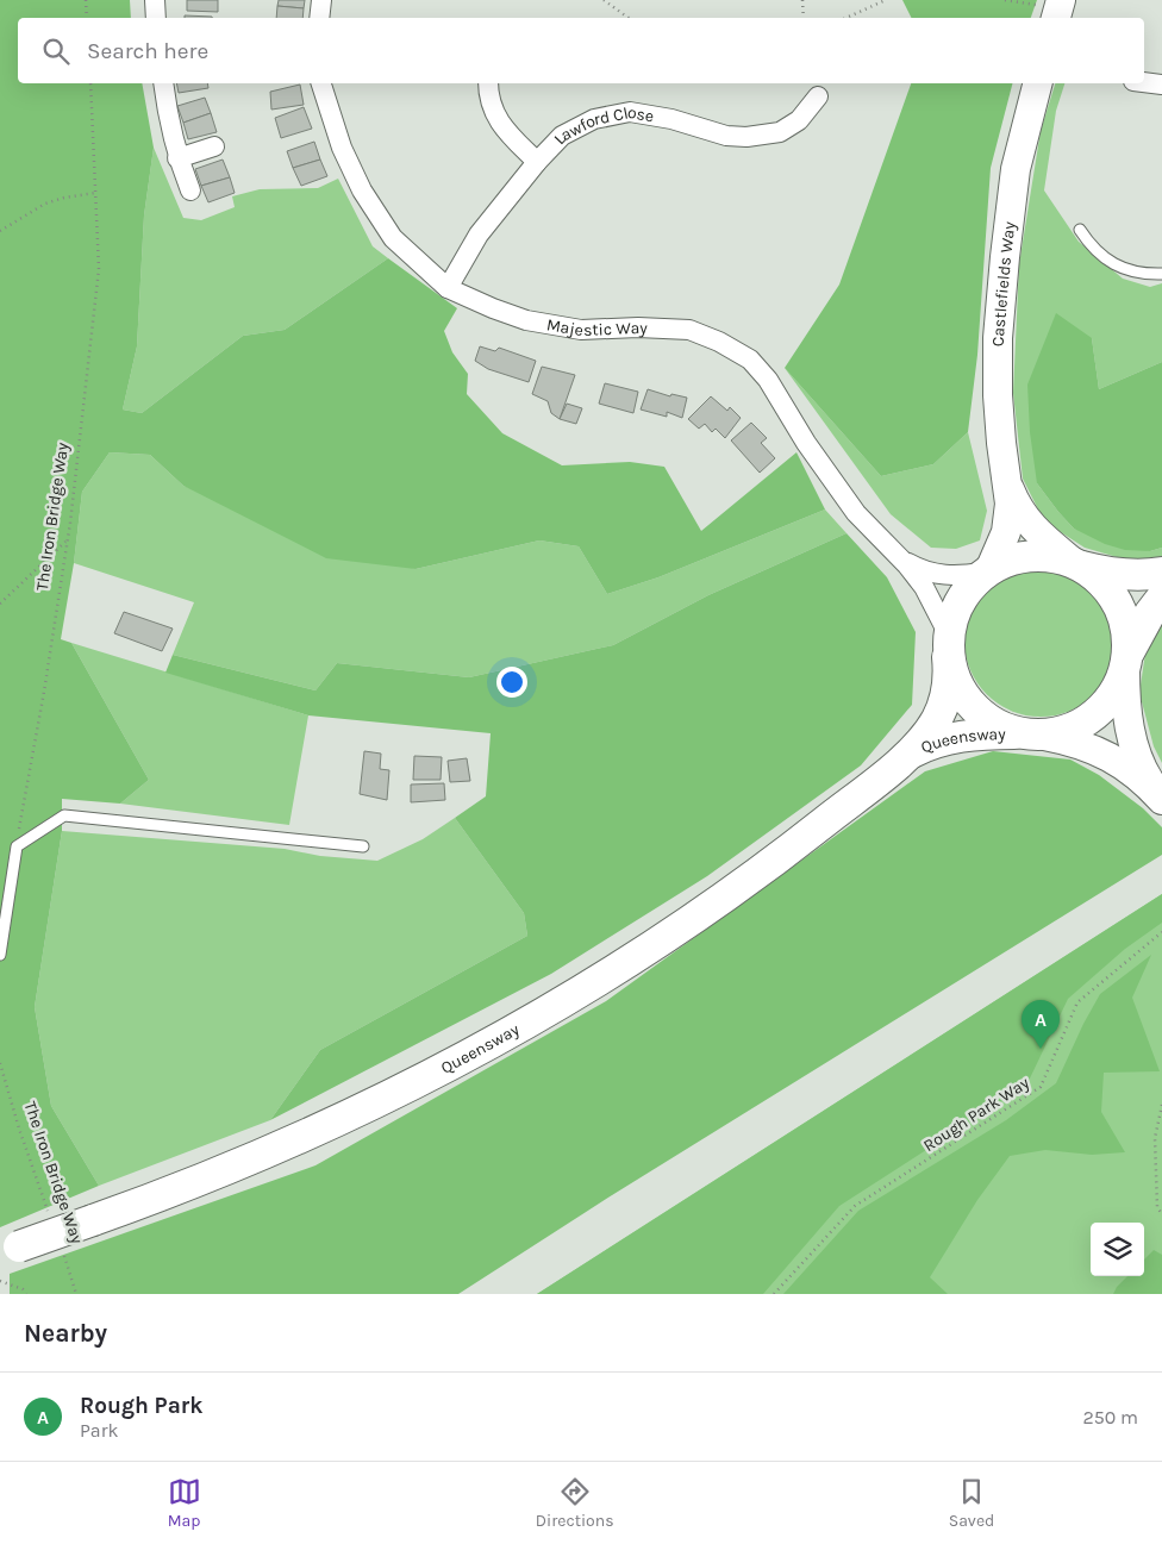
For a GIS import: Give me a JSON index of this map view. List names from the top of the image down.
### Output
{
  "streets": {
    "main road": ["Castlefields Way", "Queensway"],
    "street": ["Lawford Close", "Majestic Way"],
    "path": ["The Iron Bridge Way", "Rough Park Way"]
  },
  "crossings": [
    ["Lawford Close", "Majestic Way"],
    ["Castlefields Way", "Majestic Way"],
    ["Castlefields Way", "Queensway"],
    ["Majestic Way", "Queensway"]
  ],
  "page": {
    "search": "Search here",
    "pins": "A",
    "heading": "Nearby",
    "list": [
      {
        "mark": "A",
        "name": "Rough Park",
        "note": "Park",
        "value": "250 m"
      }
    ],
    "nav": ["Map", "Directions", "Saved"]
  }
}
